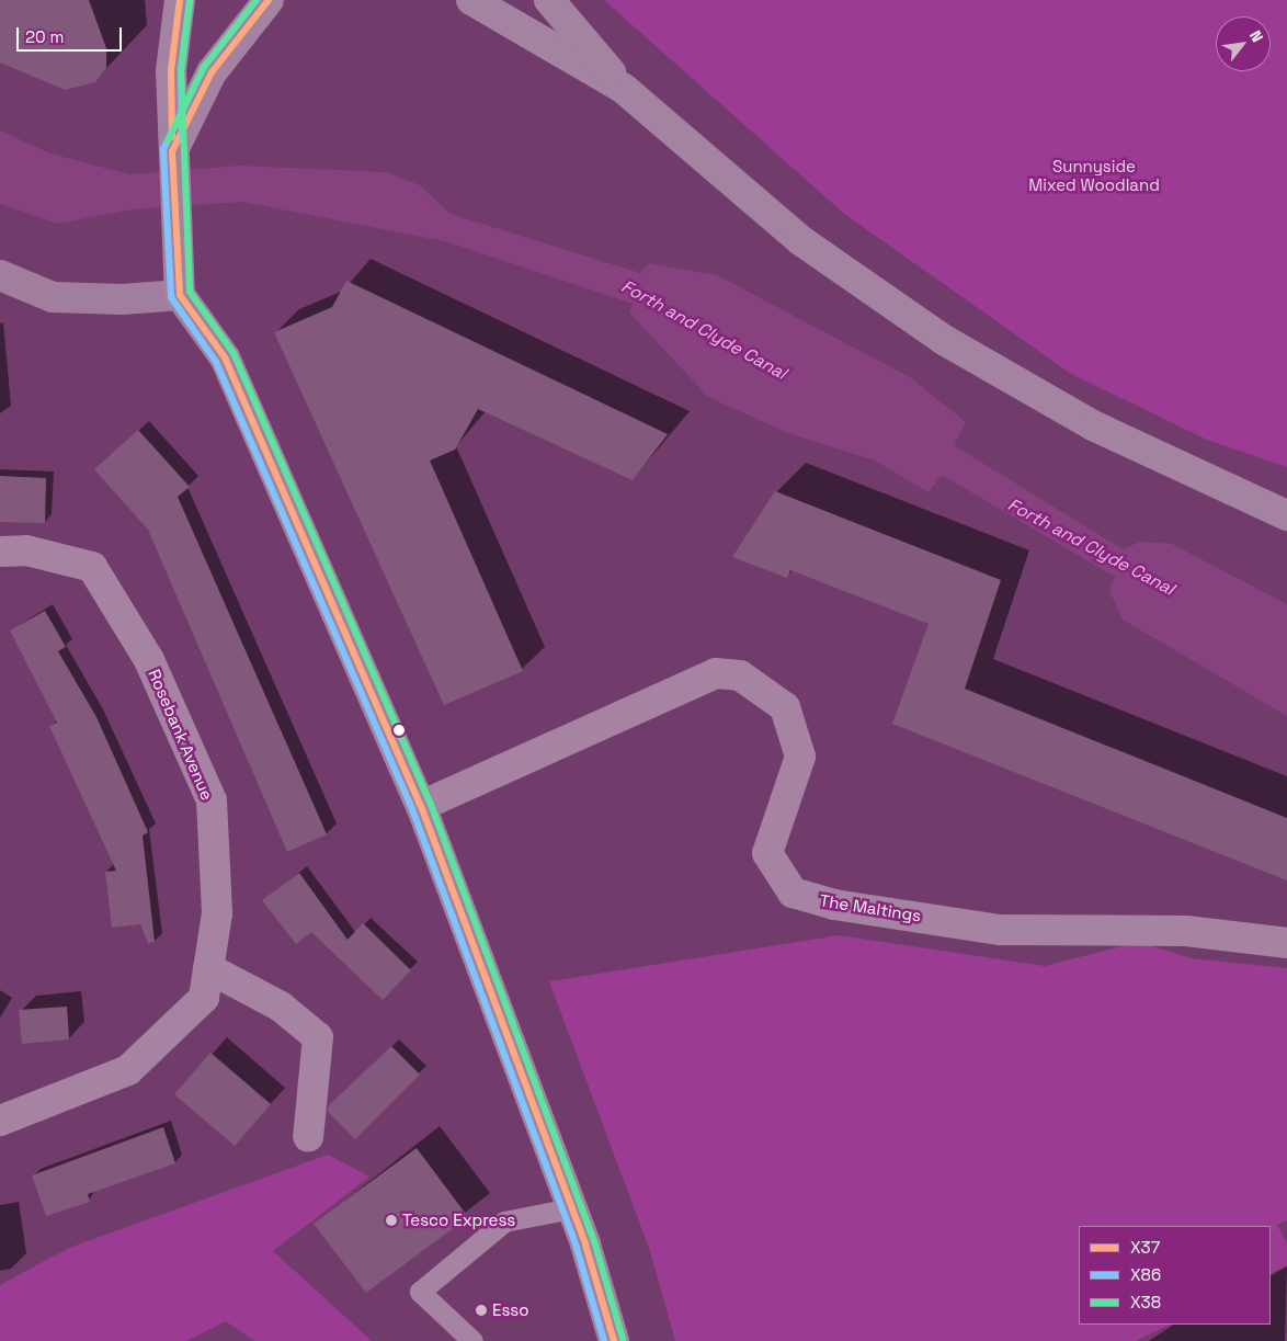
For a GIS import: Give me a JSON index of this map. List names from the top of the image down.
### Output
{
  "streets": {
    "street": ["Rosebank Avenue", "The Maltings"]
  },
  "water": ["Forth and Clyde Canal"],
  "parks": ["Sunnyside Mixed Woodland"],
  "places": ["Tesco Express", "Esso"],
  "lines": ["transit line X37", "transit line X86", "transit line X38"],
  "legend": ["X37", "X86", "X38"],
  "scale_bar": "20 m",
  "north": "top right"
}
